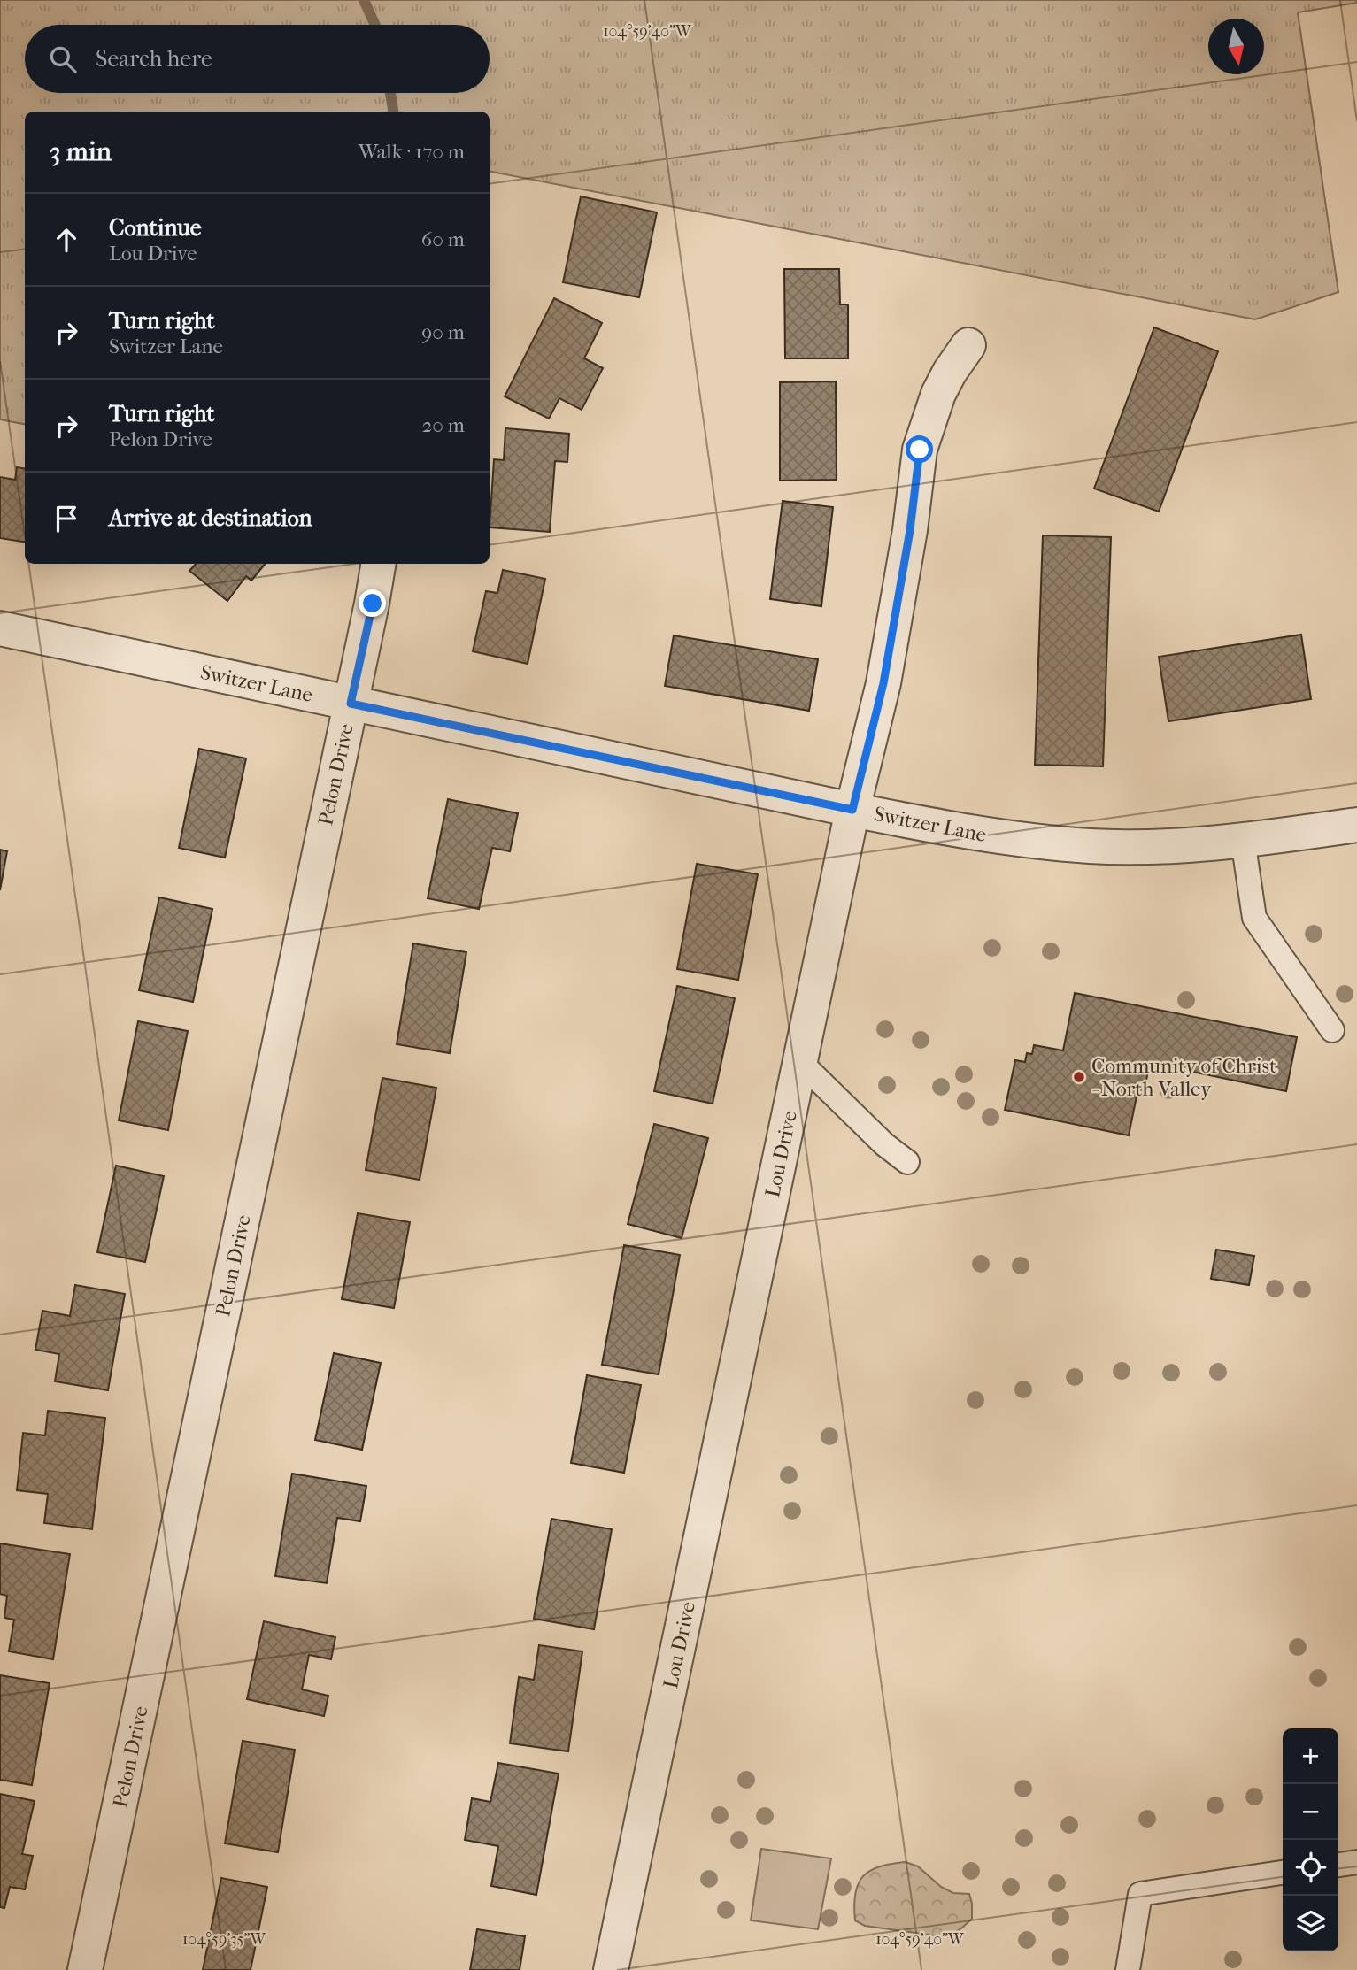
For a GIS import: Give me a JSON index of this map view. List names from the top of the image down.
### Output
{
  "streets": {
    "street": ["Switzer Lane", "Pelon Drive", "Lou Drive"]
  },
  "crossings": [
    ["Switzer Lane", "Pelon Drive"],
    ["Switzer Lane", "Lou Drive"]
  ],
  "places": ["Community of Christ - North Valley"],
  "north": "bottom",
  "page": {
    "search": "Search here",
    "heading": ["3 min", "Walk · 170 m"],
    "list": [
      ["Continue", "Lou Drive", "60 m"],
      ["Turn right", "Switzer Lane", "90 m"],
      ["Turn right", "Pelon Drive", "20 m"],
      "Arrive at destination"
    ],
    "map_buttons": ["+", "−"]
  },
  "coordinates": ["104°59'40\"W", "104°59'35\"W"]
}
